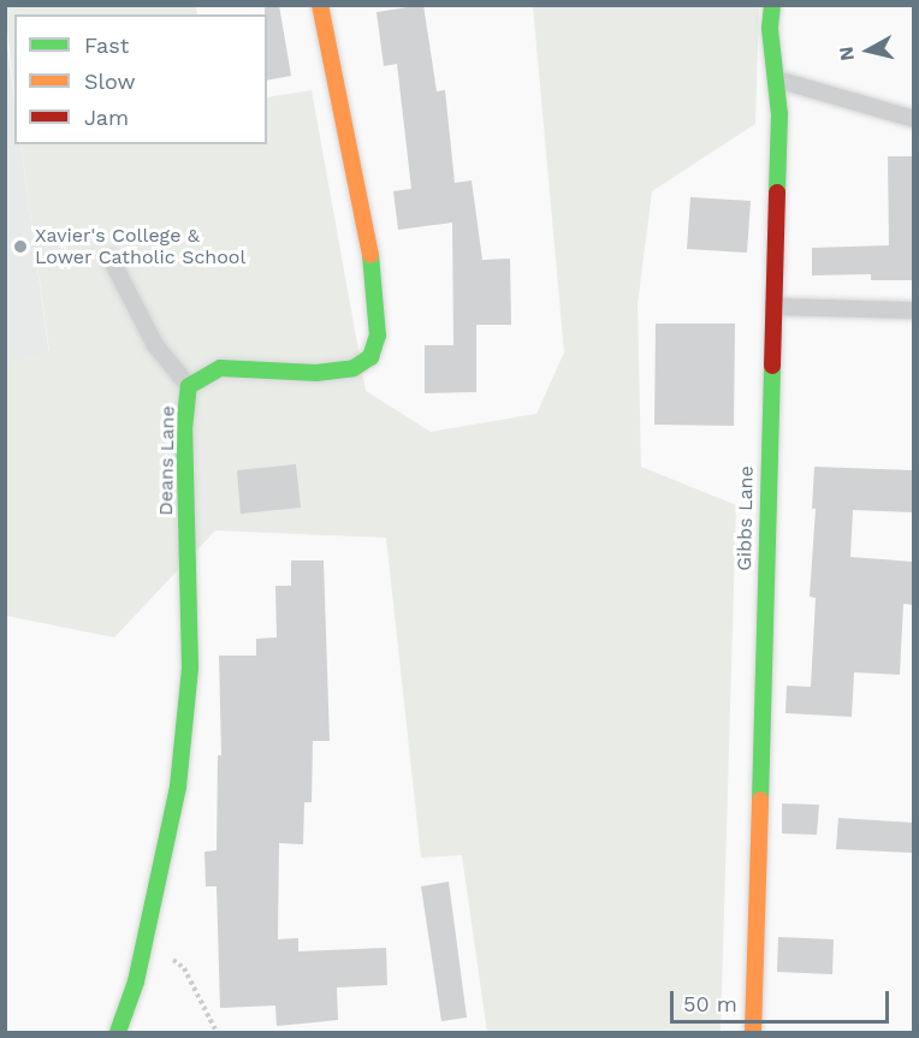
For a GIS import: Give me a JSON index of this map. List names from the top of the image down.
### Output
{
  "streets": {
    "street": ["Deans Lane", "Gibbs Lane"]
  },
  "places": ["Xavier's College & Lower Catholic School"],
  "legend": ["Fast", "Slow", "Jam"],
  "scale_bar": "50 m",
  "north": "left"
}
